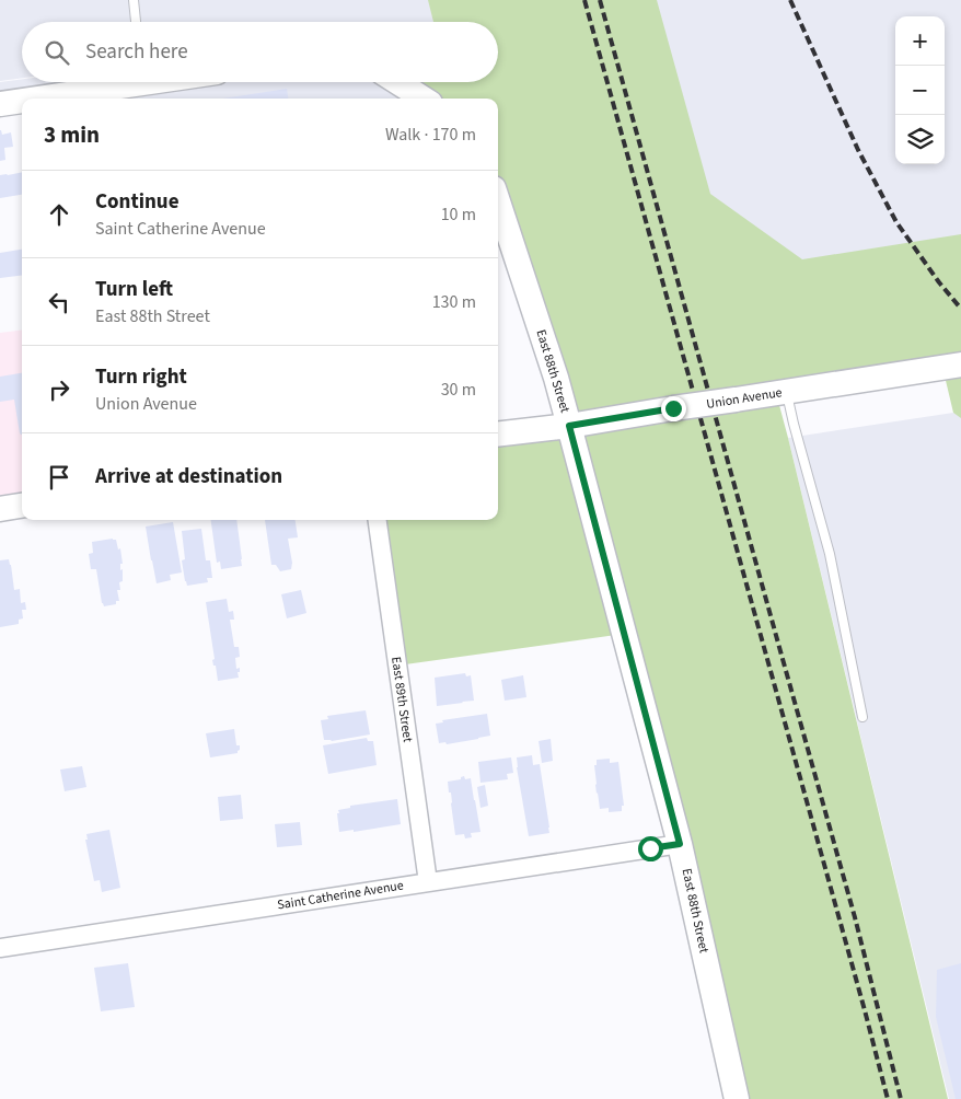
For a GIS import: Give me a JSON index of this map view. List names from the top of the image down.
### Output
{
  "streets": {
    "street": [
      "East 88th Street",
      "Union Avenue",
      "East 89th Street",
      "Saint Catherine Avenue"
    ]
  },
  "crossings": [
    ["East 88th Street", "Union Avenue"],
    ["East 88th Street", "Saint Catherine Avenue"],
    ["East 89th Street", "Saint Catherine Avenue"]
  ],
  "page": {
    "map_buttons": ["+", "−"],
    "search": "Search here",
    "heading": ["3 min", "Walk · 170 m"],
    "list": [
      ["Continue", "Saint Catherine Avenue", "10 m"],
      ["Turn left", "East 88th Street", "130 m"],
      ["Turn right", "Union Avenue", "30 m"],
      "Arrive at destination"
    ]
  }
}
